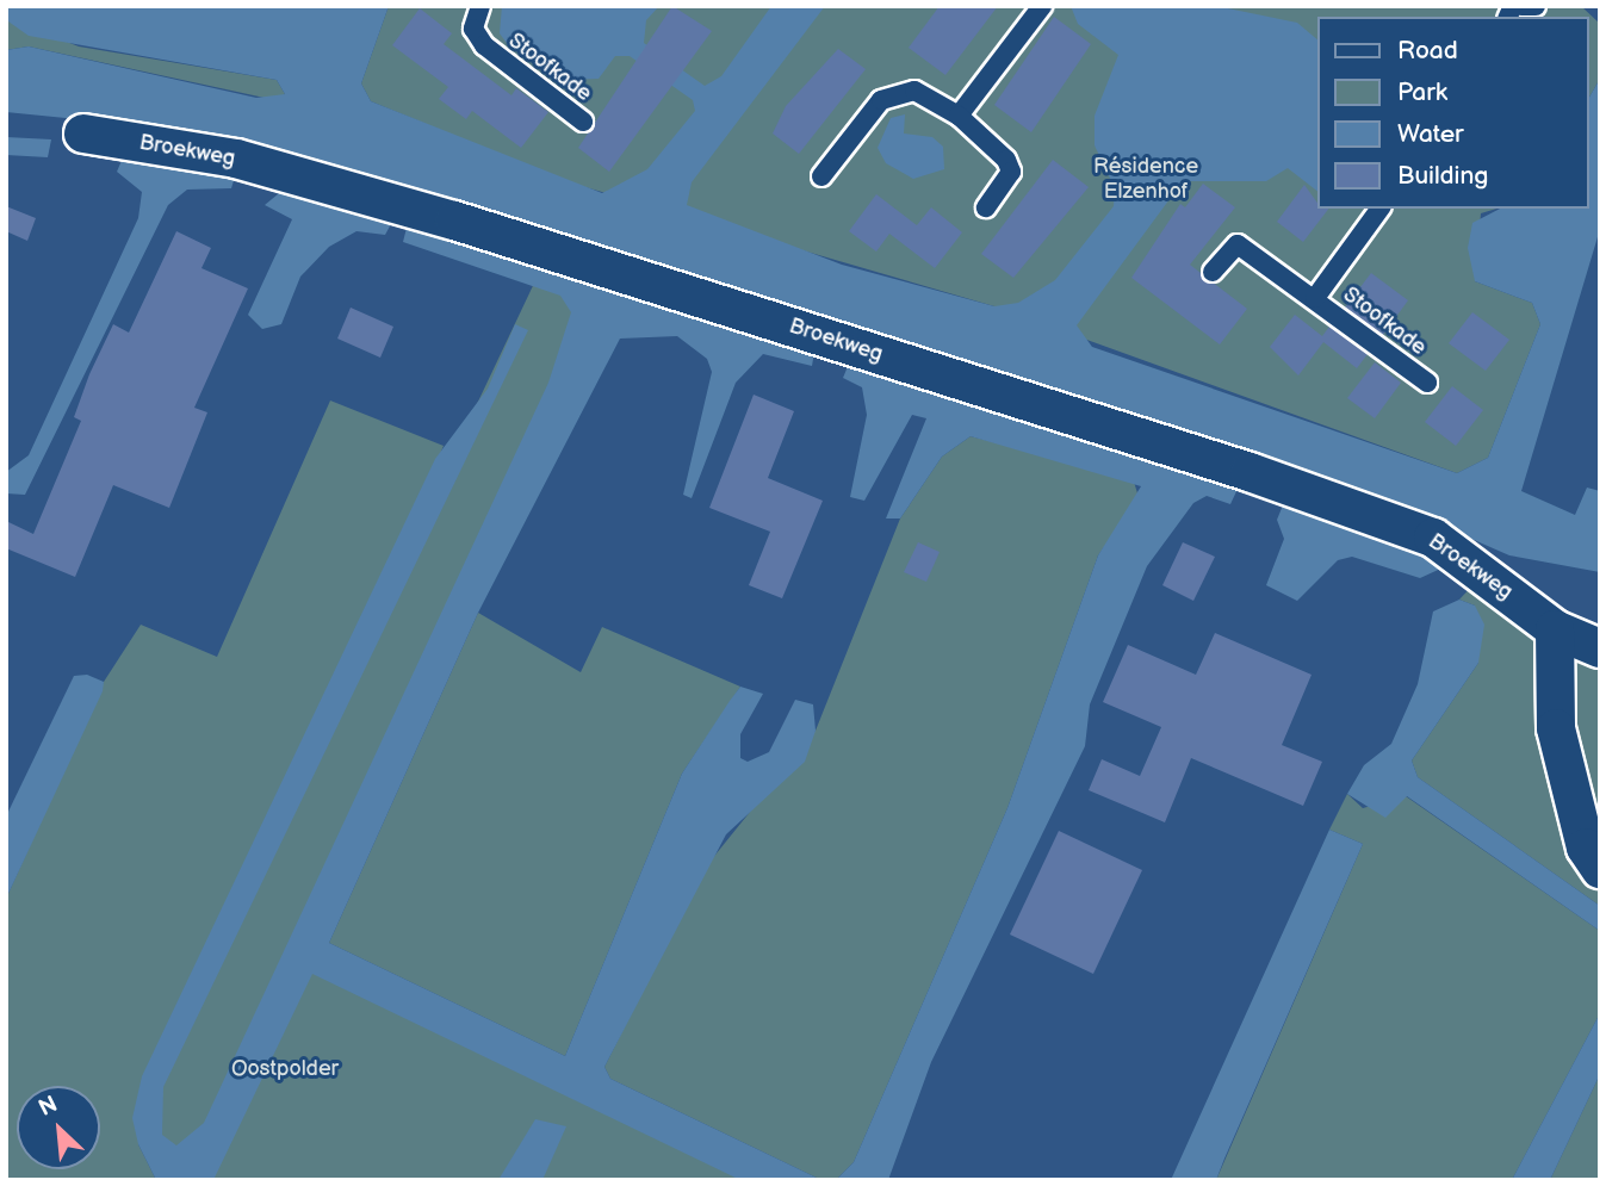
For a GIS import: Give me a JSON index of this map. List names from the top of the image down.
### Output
{
  "streets": {
    "street": ["Broekweg"],
    "lane": ["Stoofkade"]
  },
  "parks": ["Résidence Elzenhof", "Oostpolder"],
  "legend": [
    "Road",
    "Park",
    "Water",
    "Building"
  ],
  "north": "top left"
}
